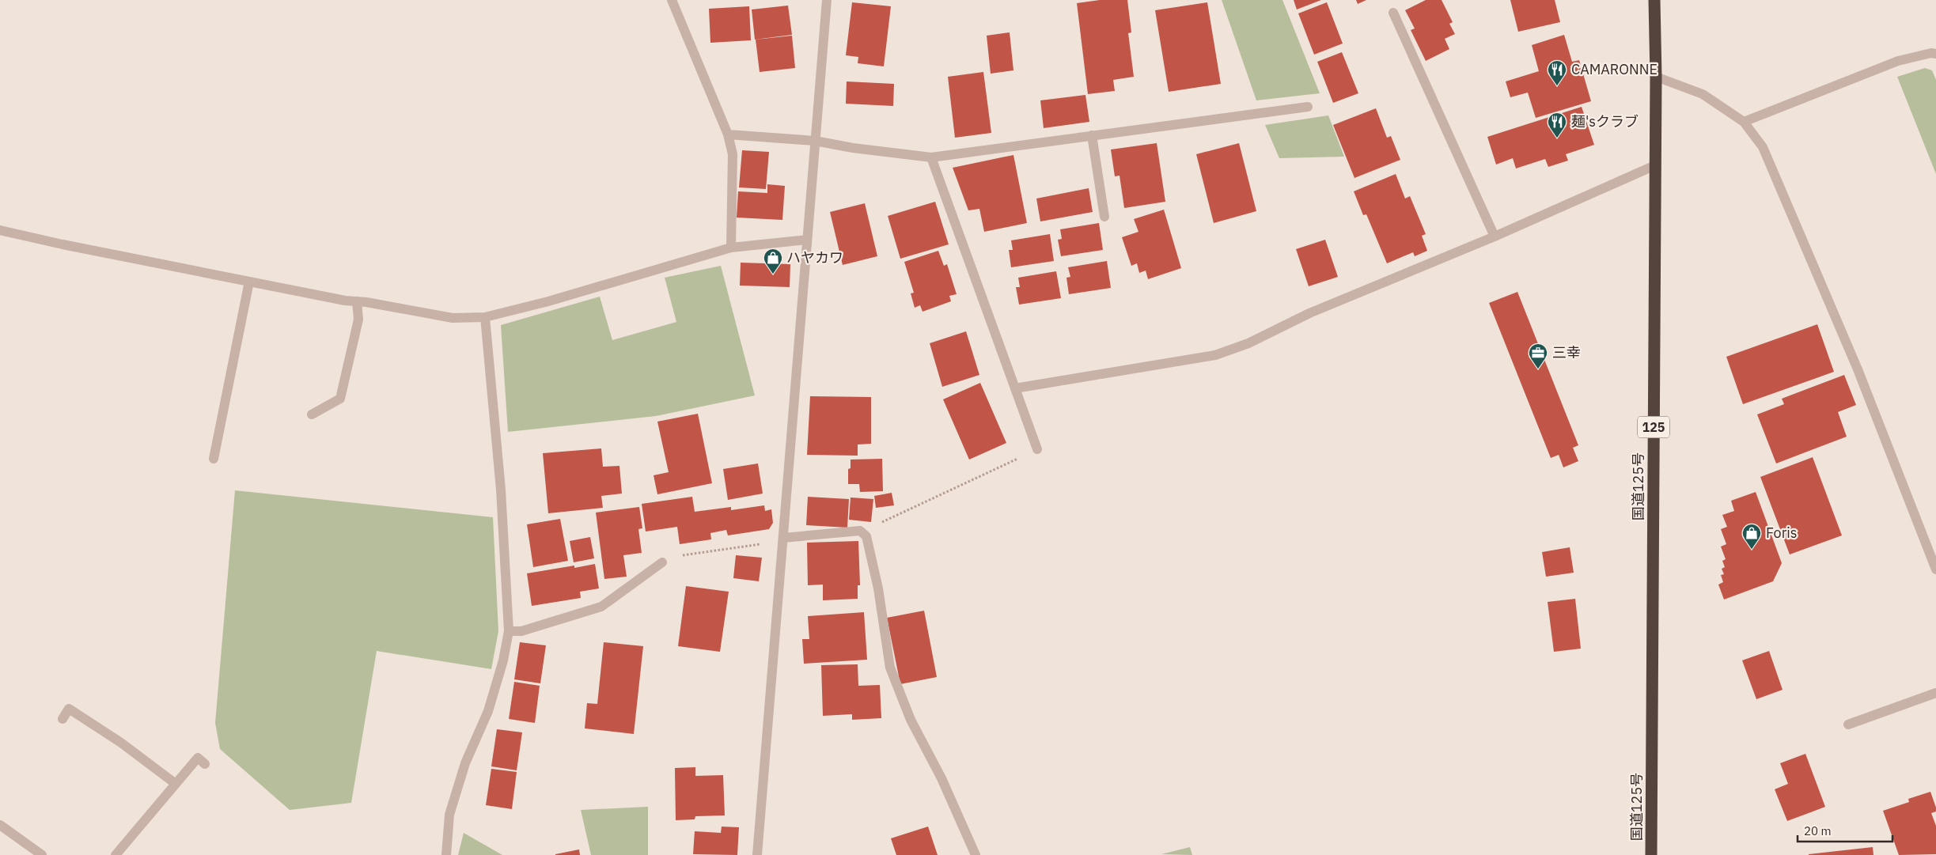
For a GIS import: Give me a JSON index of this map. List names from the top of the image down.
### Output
{
  "streets": {
    "highway": ["125", "国道125号"]
  },
  "places": {
    "restaurant": ["CAMARONNE", "麺'sクラブ"],
    "shop": ["ハヤカワ", "Foris"],
    "office": ["三幸"]
  },
  "scale_bar": "20 m"
}
